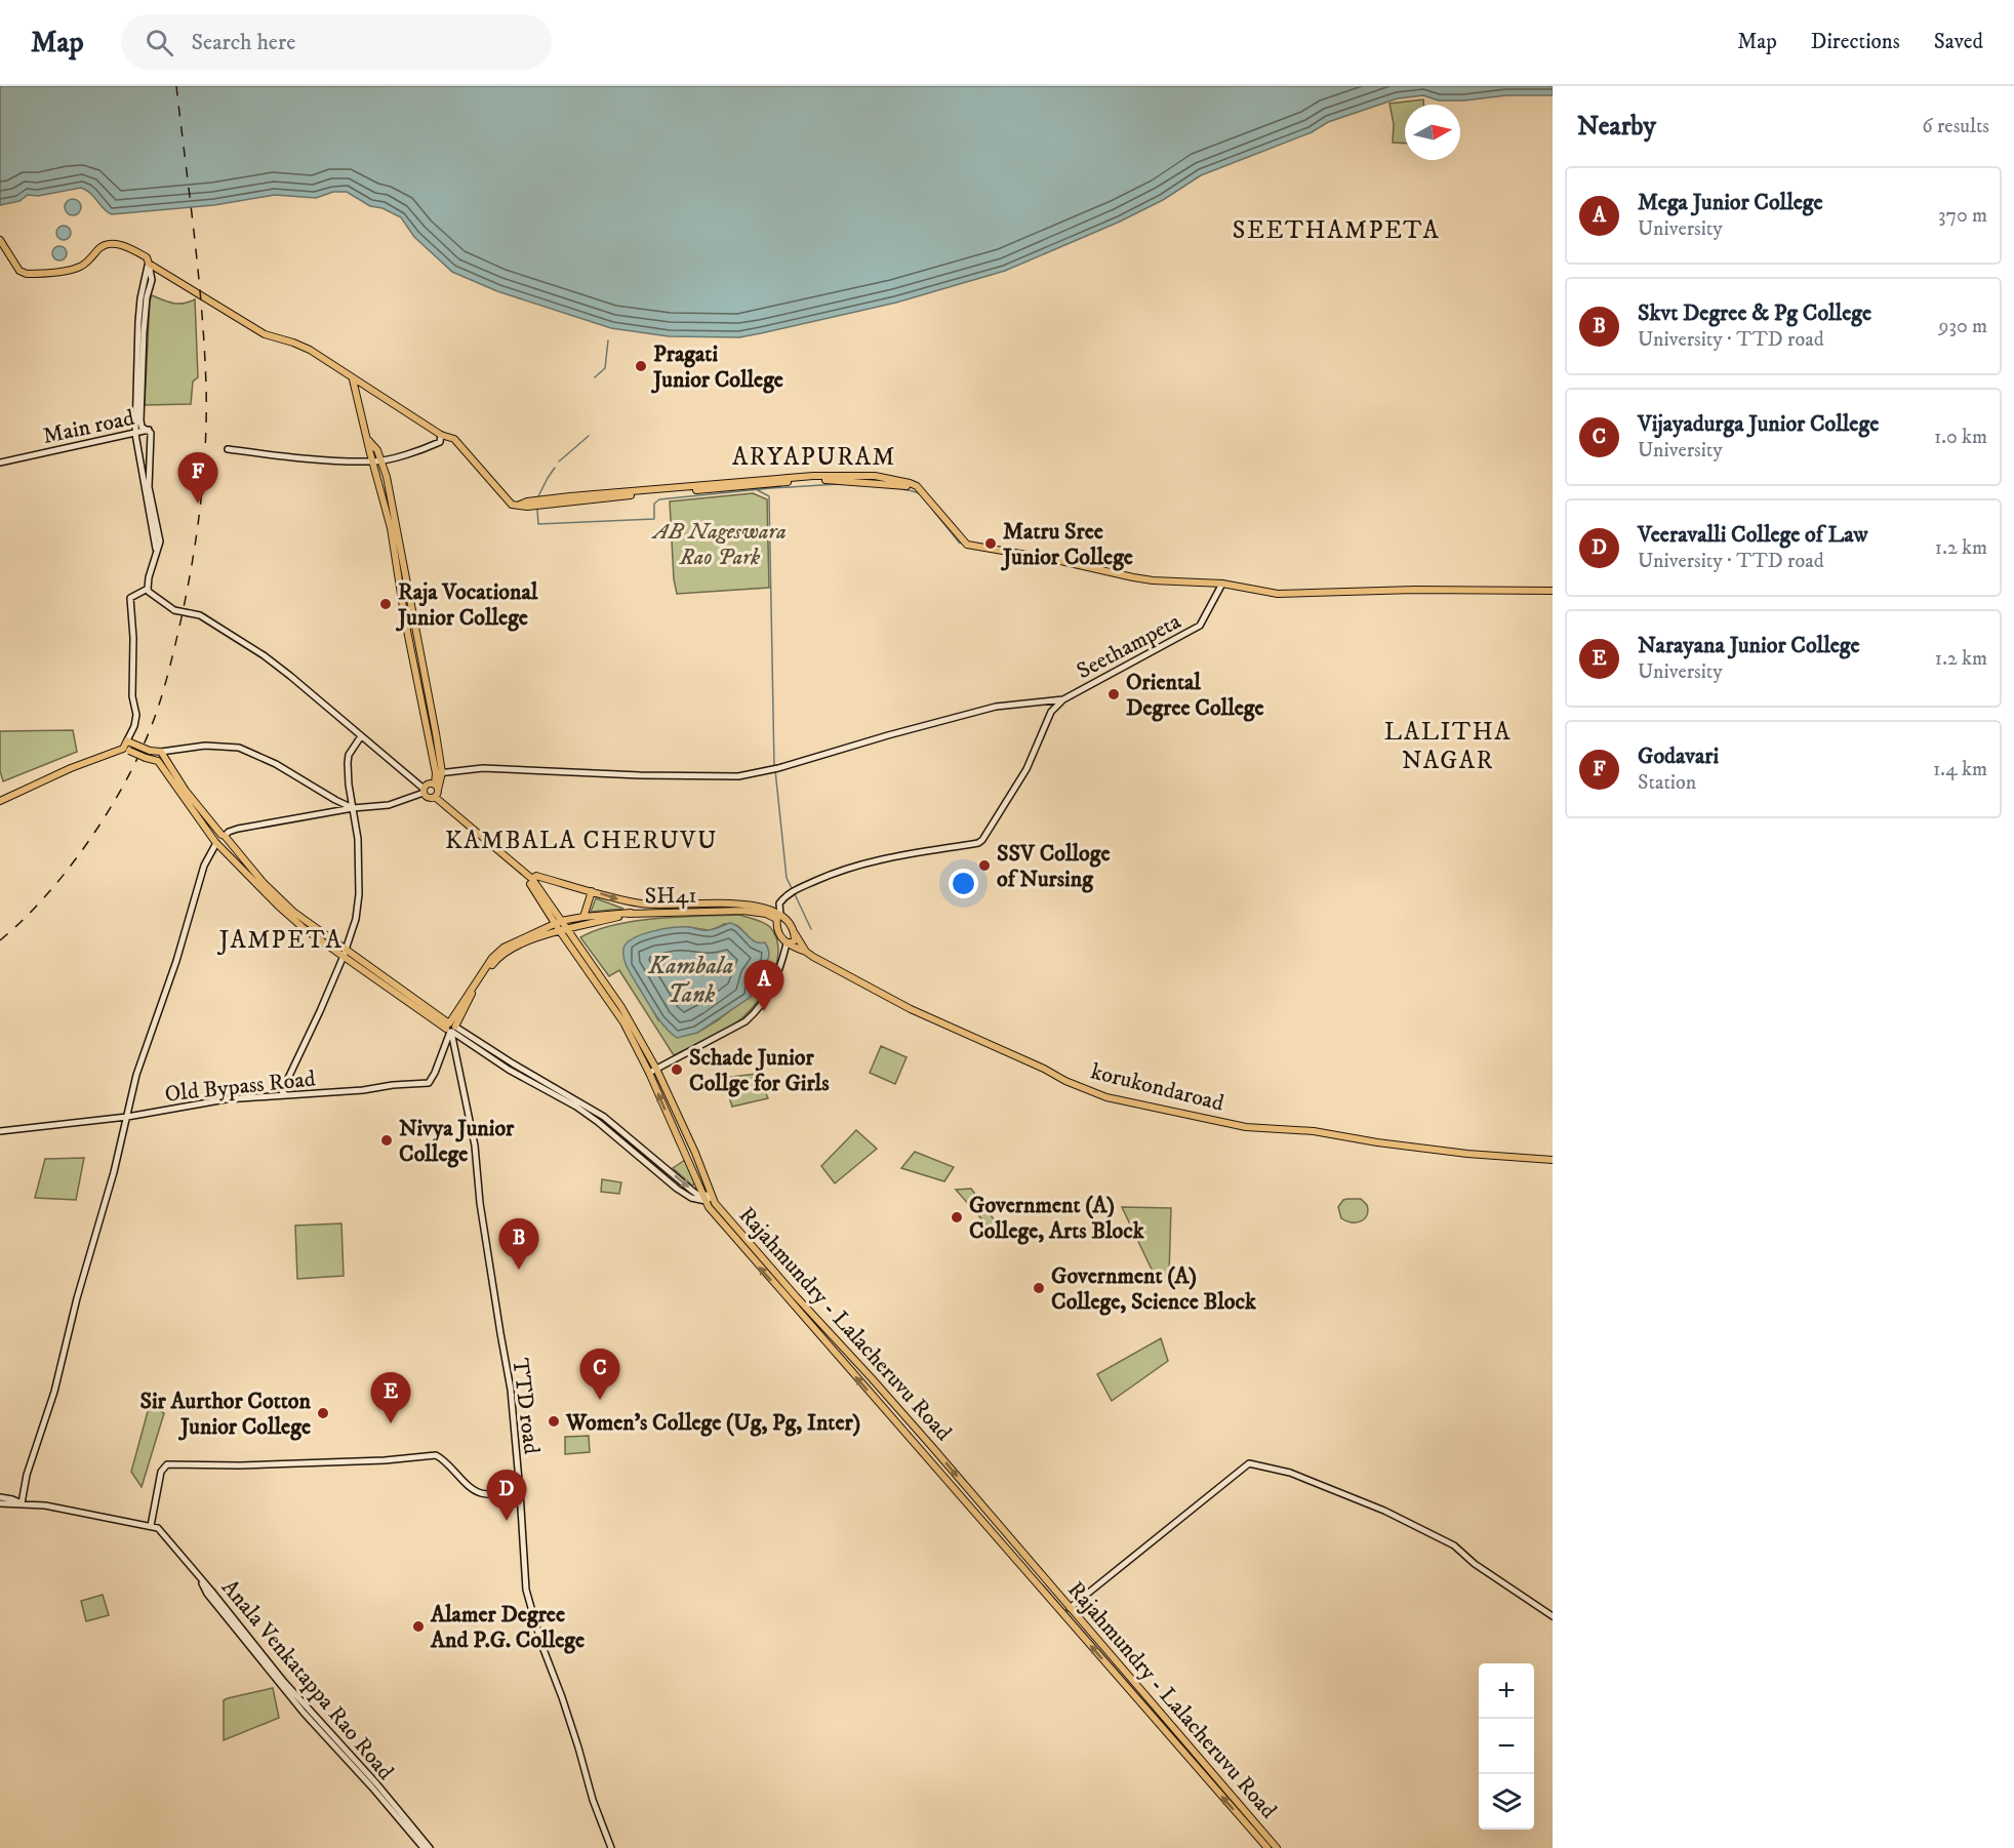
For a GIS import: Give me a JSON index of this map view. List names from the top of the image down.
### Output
{
  "streets": {
    "main road": ["SH41", "korukondaroad", "Rajahmundry - Lalacheruvu Road"],
    "street": [
      "Main road",
      "Seethampeta",
      "Old Bypass Road",
      "TTD road",
      "Anala Venkatappa Rao Road"
    ]
  },
  "crossings": [
    ["SH41", "Old Bypass Road"],
    ["SH41", "korukondaroad"],
    ["SH41", "Rajahmundry - Lalacheruvu Road"],
    ["SH41", "TTD road"],
    ["Old Bypass Road", "TTD road"]
  ],
  "districts": [
    "SEETHAMPETA",
    "ARYAPURAM",
    "LALITHA NAGAR",
    "KAMBALA CHERUVU",
    "JAMPETA"
  ],
  "water": ["Kambala Tank"],
  "parks": ["AB Nageswara Rao Park"],
  "places": [
    "Pragati Junior College",
    "Matru Sree Junior College",
    "Raja Vocational Junior College",
    "Oriental Degree College",
    "SSV Colloge of Nursing",
    "Schade Junior Collge for Girls",
    "Nivya Junior College",
    "Government (A) College, Arts Block",
    "Government (A) College, Science Block",
    "Sir Aurthor Cotton Junior College",
    "Women's College (Ug, Pg, Inter)",
    "Alamer Degree And P.G. College"
  ],
  "north": "right",
  "page": {
    "header": "Map",
    "search": "Search here",
    "nav": ["Map", "Directions", "Saved"],
    "heading": ["Nearby", "6 results"],
    "list": [
      {
        "mark": "A",
        "name": "Mega Junior College",
        "note": "University",
        "value": "370 m"
      },
      {
        "mark": "B",
        "name": "Skvt Degree & Pg College",
        "note": "University · TTD road",
        "value": "930 m"
      },
      {
        "mark": "C",
        "name": "Vijayadurga Junior College",
        "note": "University",
        "value": "1.0 km"
      },
      {
        "mark": "D",
        "name": "Veeravalli College of Law",
        "note": "University · TTD road",
        "value": "1.2 km"
      },
      {
        "mark": "E",
        "name": "Narayana Junior College",
        "note": "University",
        "value": "1.2 km"
      },
      {
        "mark": "F",
        "name": "Godavari",
        "note": "Station",
        "value": "1.4 km"
      }
    ],
    "pins": [
      "F",
      "A",
      "B",
      "C",
      "E",
      "D"
    ],
    "map_buttons": ["+", "−"]
  }
}
